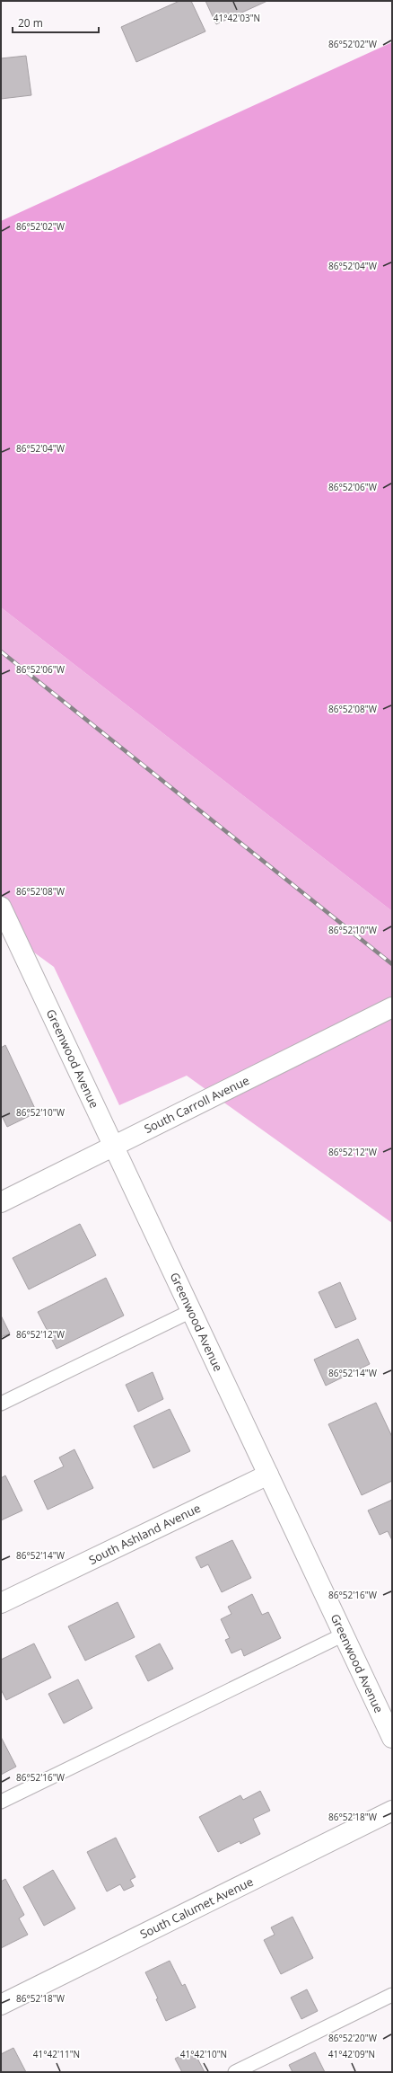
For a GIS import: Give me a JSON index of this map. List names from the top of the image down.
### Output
{
  "streets": {
    "street": [
      "Greenwood Avenue",
      "South Carroll Avenue",
      "South Ashland Avenue",
      "South Calumet Avenue"
    ]
  },
  "crossings": [
    ["Greenwood Avenue", "South Carroll Avenue"],
    ["Greenwood Avenue", "South Ashland Avenue"]
  ],
  "scale_bar": "20 m",
  "coordinates": [
    "41°42'03\"N",
    "86°52'02\"W",
    "86°52'04\"W",
    "86°52'06\"W",
    "86°52'08\"W",
    "86°52'10\"W",
    "86°52'12\"W",
    "86°52'14\"W",
    "86°52'16\"W",
    "86°52'18\"W",
    "86°52'20\"W",
    "41°42'11\"N",
    "41°42'10\"N",
    "41°42'09\"N"
  ]
}
